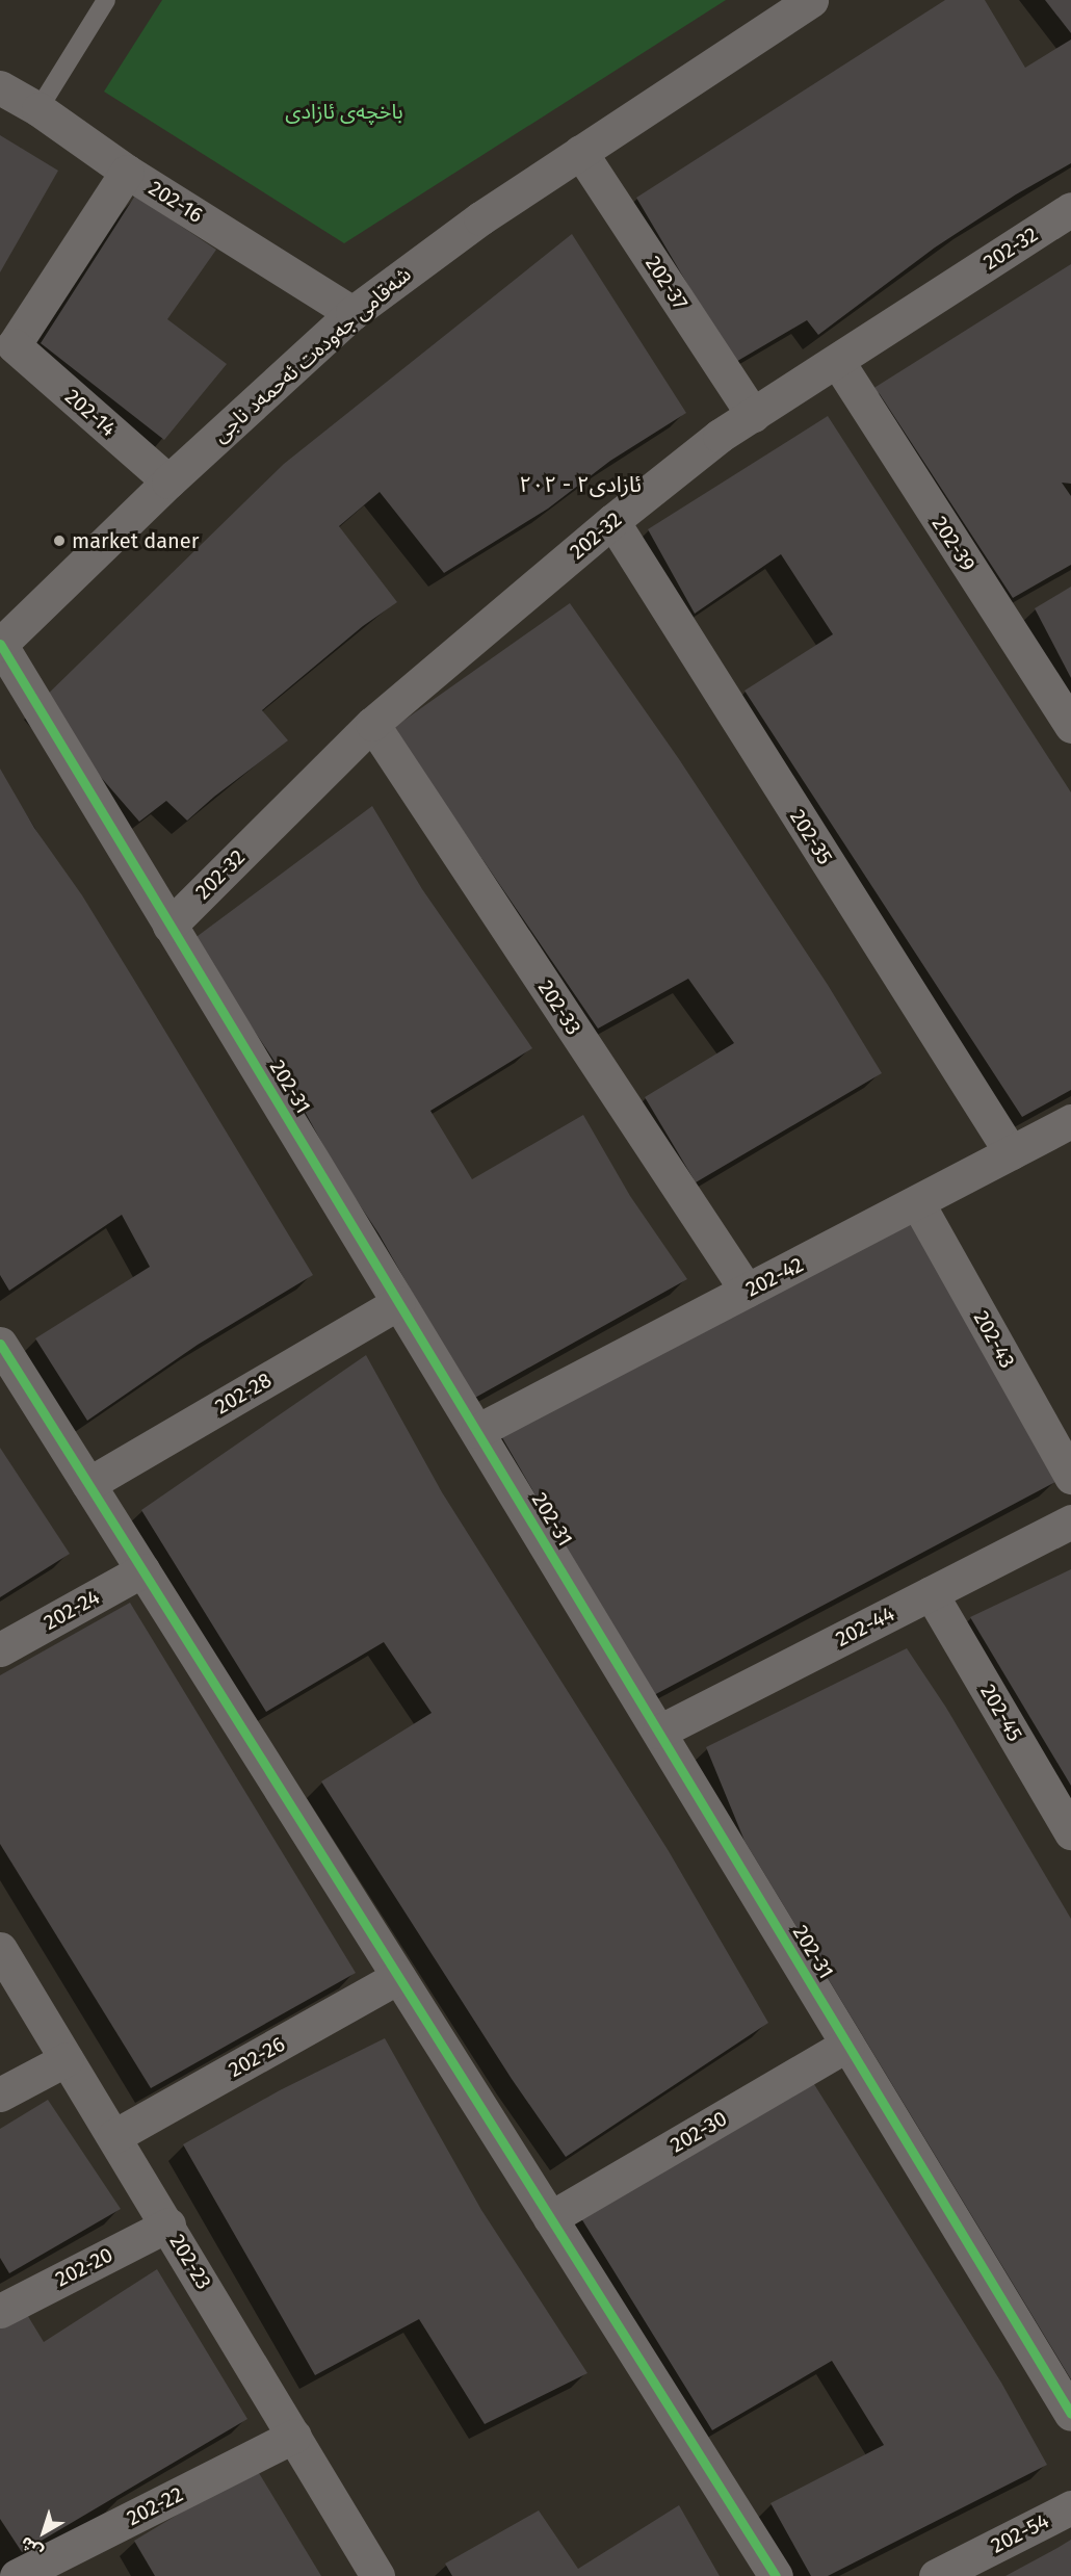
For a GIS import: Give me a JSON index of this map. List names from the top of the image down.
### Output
{
  "streets": {
    "street": [
      "202-16",
      "202-32",
      "202-37",
      "شەقامی جەودەت ئەحمەد ناجی",
      "202-14",
      "202-39",
      "202-35",
      "202-33",
      "202-31",
      "202-42",
      "202-43",
      "202-28",
      "202-24",
      "202-44",
      "202-45",
      "202-26",
      "202-30",
      "202-23",
      "202-20",
      "202-22",
      "202-54"
    ]
  },
  "crossings": [
    ["202-16", "شەقامی جەودەت ئەحمەد ناجی"],
    ["202-16", "202-14"],
    ["202-32", "202-37"],
    ["202-32", "202-39"],
    ["202-32", "202-35"],
    ["202-32", "202-33"],
    ["202-32", "202-31"],
    ["202-37", "شەقامی جەودەت ئەحمەد ناجی"],
    ["شەقامی جەودەت ئەحمەد ناجی", "202-14"],
    ["شەقامی جەودەت ئەحمەد ناجی", "202-31"],
    ["202-35", "202-42"],
    ["202-33", "202-42"],
    ["202-31", "202-42"],
    ["202-31", "202-28"],
    ["202-31", "202-44"],
    ["202-31", "202-30"],
    ["202-42", "202-43"],
    ["202-44", "202-45"],
    ["202-26", "202-23"],
    ["202-23", "202-20"],
    ["202-23", "202-22"]
  ],
  "districts": ["ئازادی٢ - ٢٠٢"],
  "parks": ["باخچەی ئازادی"],
  "places": ["market daner"],
  "north": "bottom left"
}
